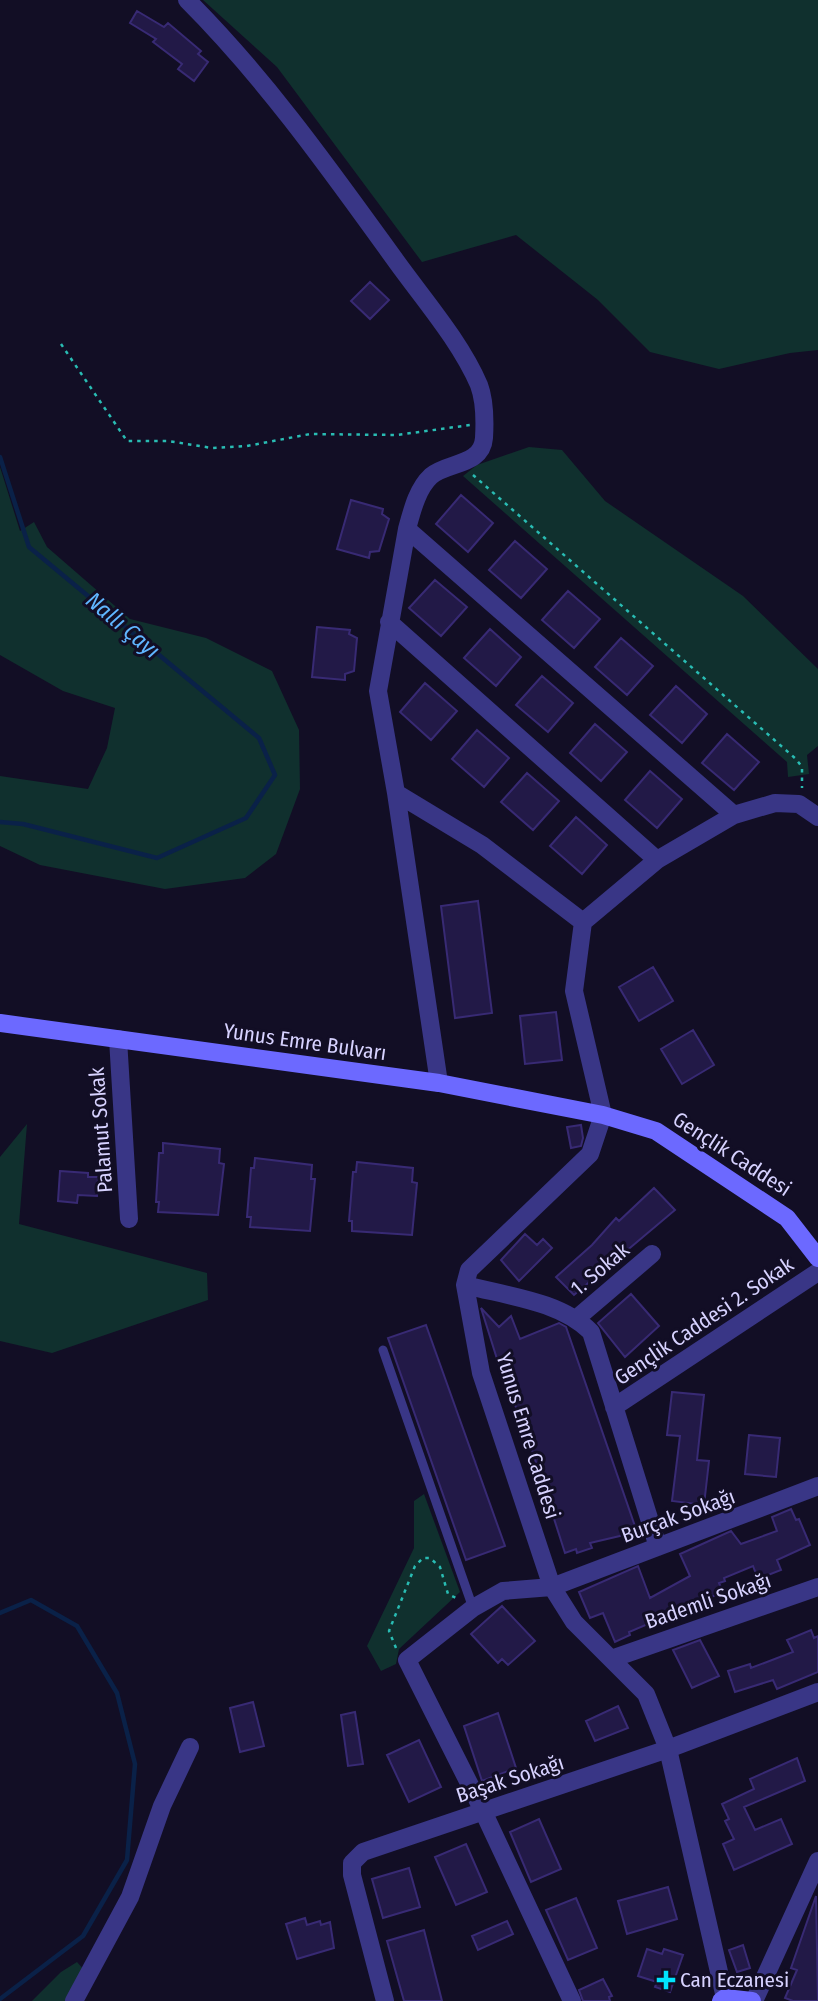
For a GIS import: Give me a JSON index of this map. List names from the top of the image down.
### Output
{
  "streets": {
    "street": [
      "Yunus Emre Bulvarı",
      "Palamut Sokak",
      "Gençlik Caddesi",
      "1. Sokak",
      "Gençlik Caddesi 2. Sokak",
      "Yunus Emre Caddesi",
      "Burçak Sokağı",
      "Bademli Sokağı",
      "Başak Sokağı"
    ]
  },
  "crossings": [
    ["Yunus Emre Bulvarı", "Palamut Sokak"],
    ["Yunus Emre Bulvarı", "Gençlik Caddesi"],
    ["Yunus Emre Caddesi", "Burçak Sokağı"],
    ["Yunus Emre Caddesi", "Bademli Sokağı"],
    ["Yunus Emre Caddesi", "Başak Sokağı"]
  ],
  "water": ["Nallı Çayı"],
  "places": {
    "health": ["Can Eczanesi"]
  }
}
